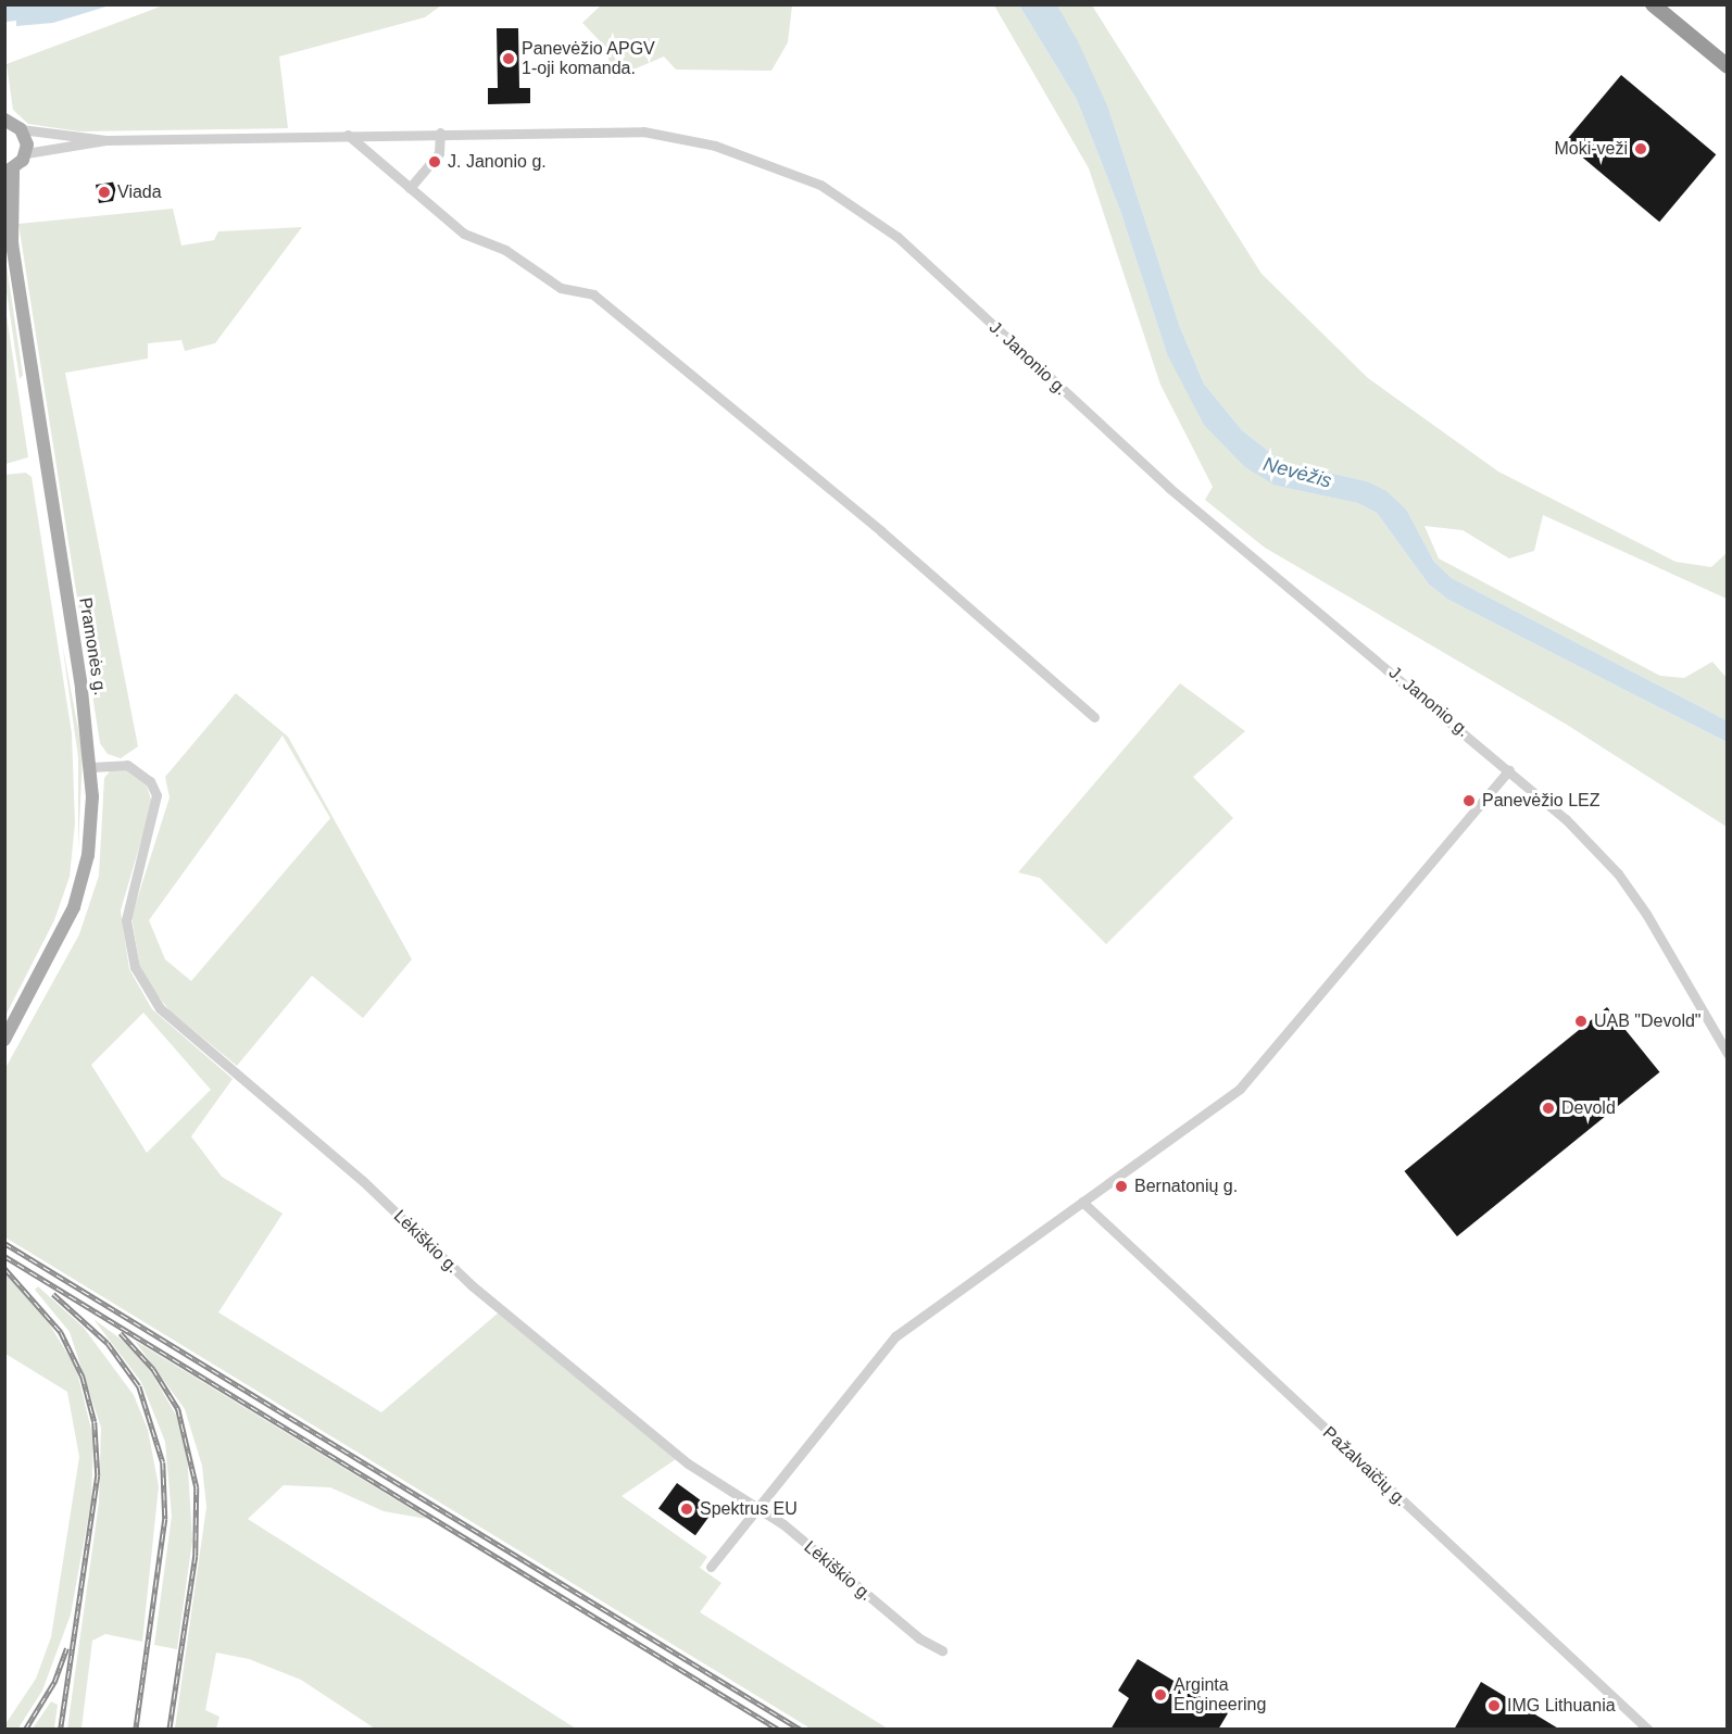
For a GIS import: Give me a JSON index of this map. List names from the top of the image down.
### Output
{
  "streets": {
    "main road": ["Pramonės g."],
    "street": ["J. Janonio g.", "Lėkiškio g.", "Pažalvaičių g."]
  },
  "crossings": [
    ["Pramonės g.", "Lėkiškio g."]
  ],
  "water": ["Nevėžis"],
  "places": [
    "Panevėžio APGV 1-oji komanda.",
    "Moki-veži",
    "J. Janonio g.",
    "Viada",
    "Panevėžio LEZ",
    "UAB \"Devold\"",
    "Devold",
    "Bernatonių g.",
    "Spektrus EU",
    "Arginta Engineering",
    "IMG Lithuania"
  ]
}
